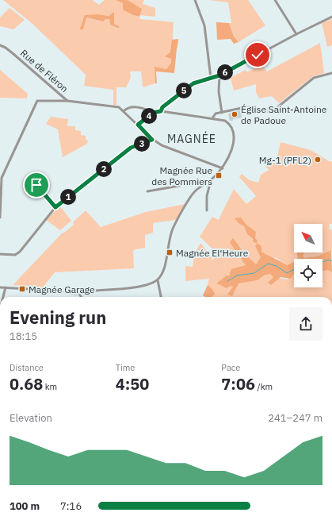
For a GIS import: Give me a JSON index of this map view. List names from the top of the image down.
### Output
{
  "streets": {
    "street": ["Rue de Fléron"]
  },
  "districts": ["MAGNÉE"],
  "places": {
    "other": ["Église Saint-Antoine de Padoue", "Mg-1 (PFL2)"],
    "transit": ["Magnée Rue des Pommiers", "Magnée El'Heure", "Magnée Garage"]
  },
  "north": "top left",
  "page": {
    "pins": [
      "6",
      "5",
      "4",
      "3",
      "2",
      "1"
    ],
    "heading": ["Evening run", "18:15"],
    "stats": [
      ["Distance", "0.68 km"],
      ["Time", "4:50"],
      ["Pace", "7:06 /km"]
    ],
    "chart": ["Elevation", "241–247 m"],
    "list": [
      {
        "name": "100 m",
        "note": "7:16"
      }
    ]
  }
}
